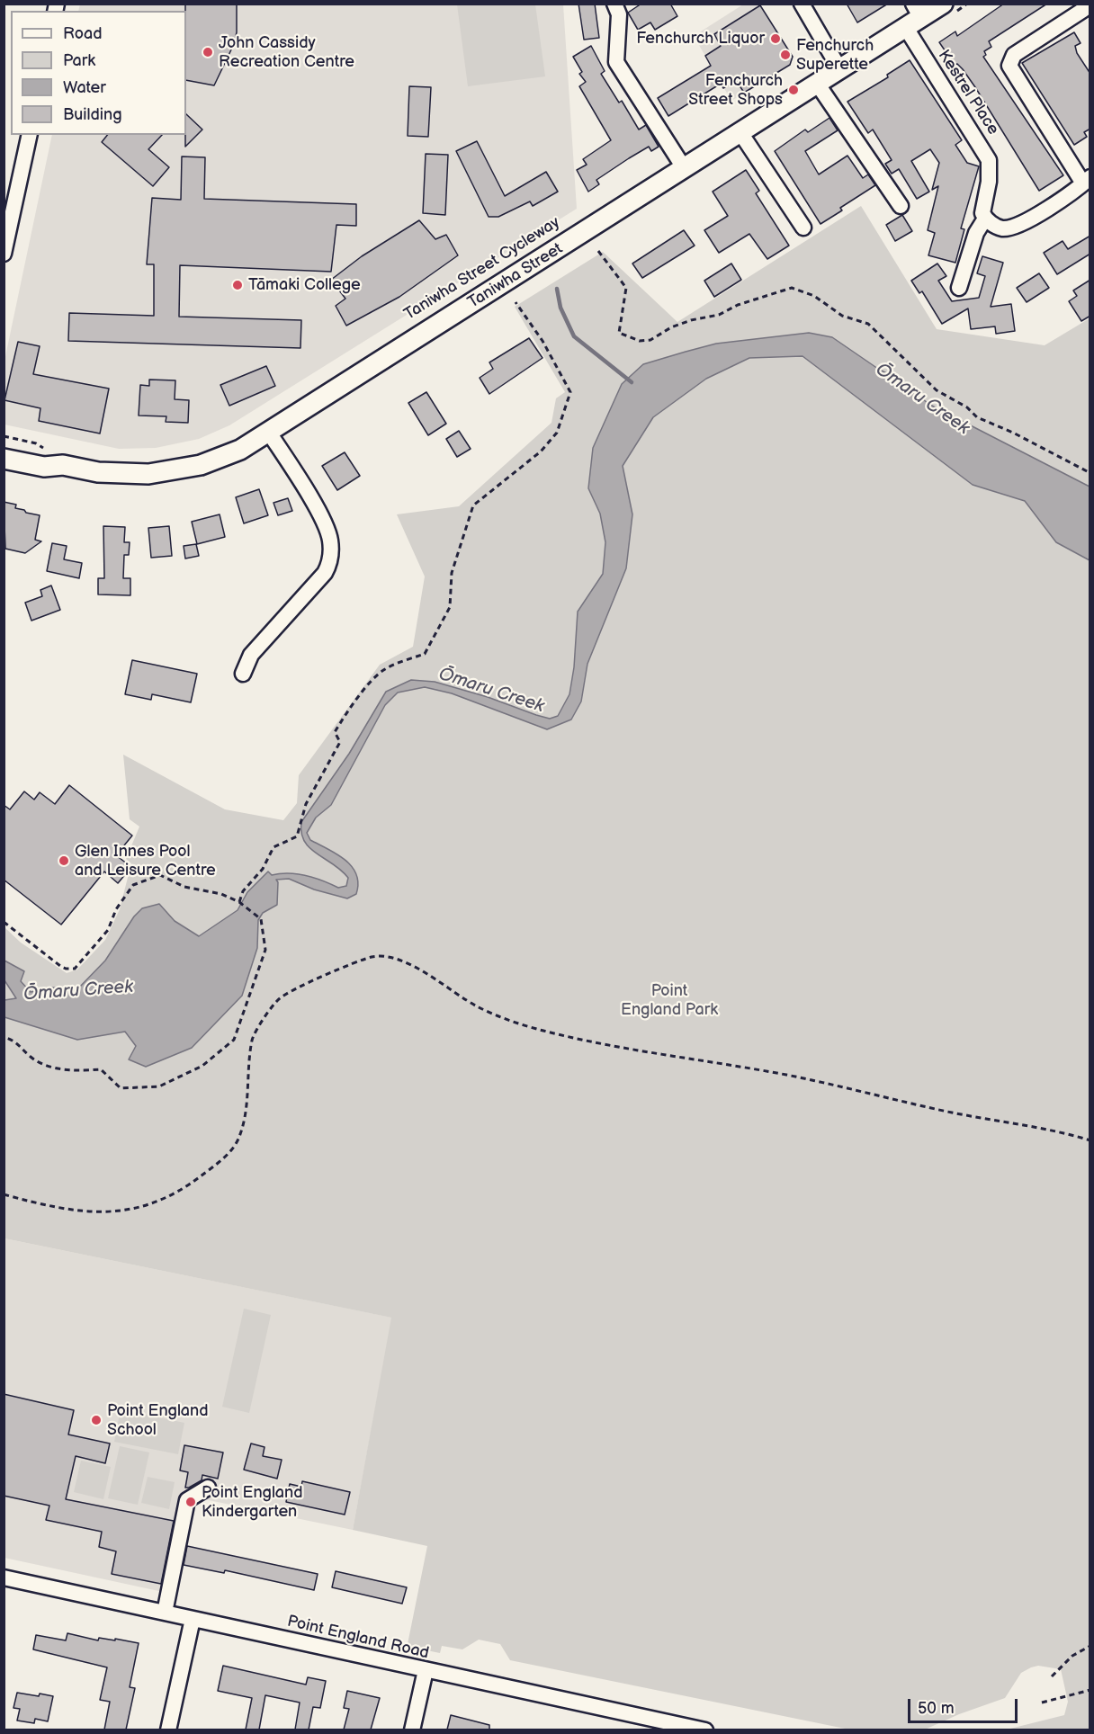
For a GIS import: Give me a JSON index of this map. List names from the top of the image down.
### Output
{
  "streets": {
    "main road": ["Taniwha Street"],
    "street": ["Kestrel Place", "Point England Road"]
  },
  "crossings": [
    ["Kestrel Place", "Taniwha Street"]
  ],
  "water": ["Ōmaru Creek"],
  "parks": ["Point England Park"],
  "places": [
    "Fenchurch Liquor",
    "John Cassidy Recreation Centre",
    "Fenchurch Superette",
    "Fenchurch Street Shops",
    "Tāmaki College",
    "Glen Innes Pool and Leisure Centre",
    "Point England School",
    "Point England Kindergarten"
  ],
  "legend": [
    "Road",
    "Park",
    "Water",
    "Building"
  ],
  "scale_bar": "50 m"
}
